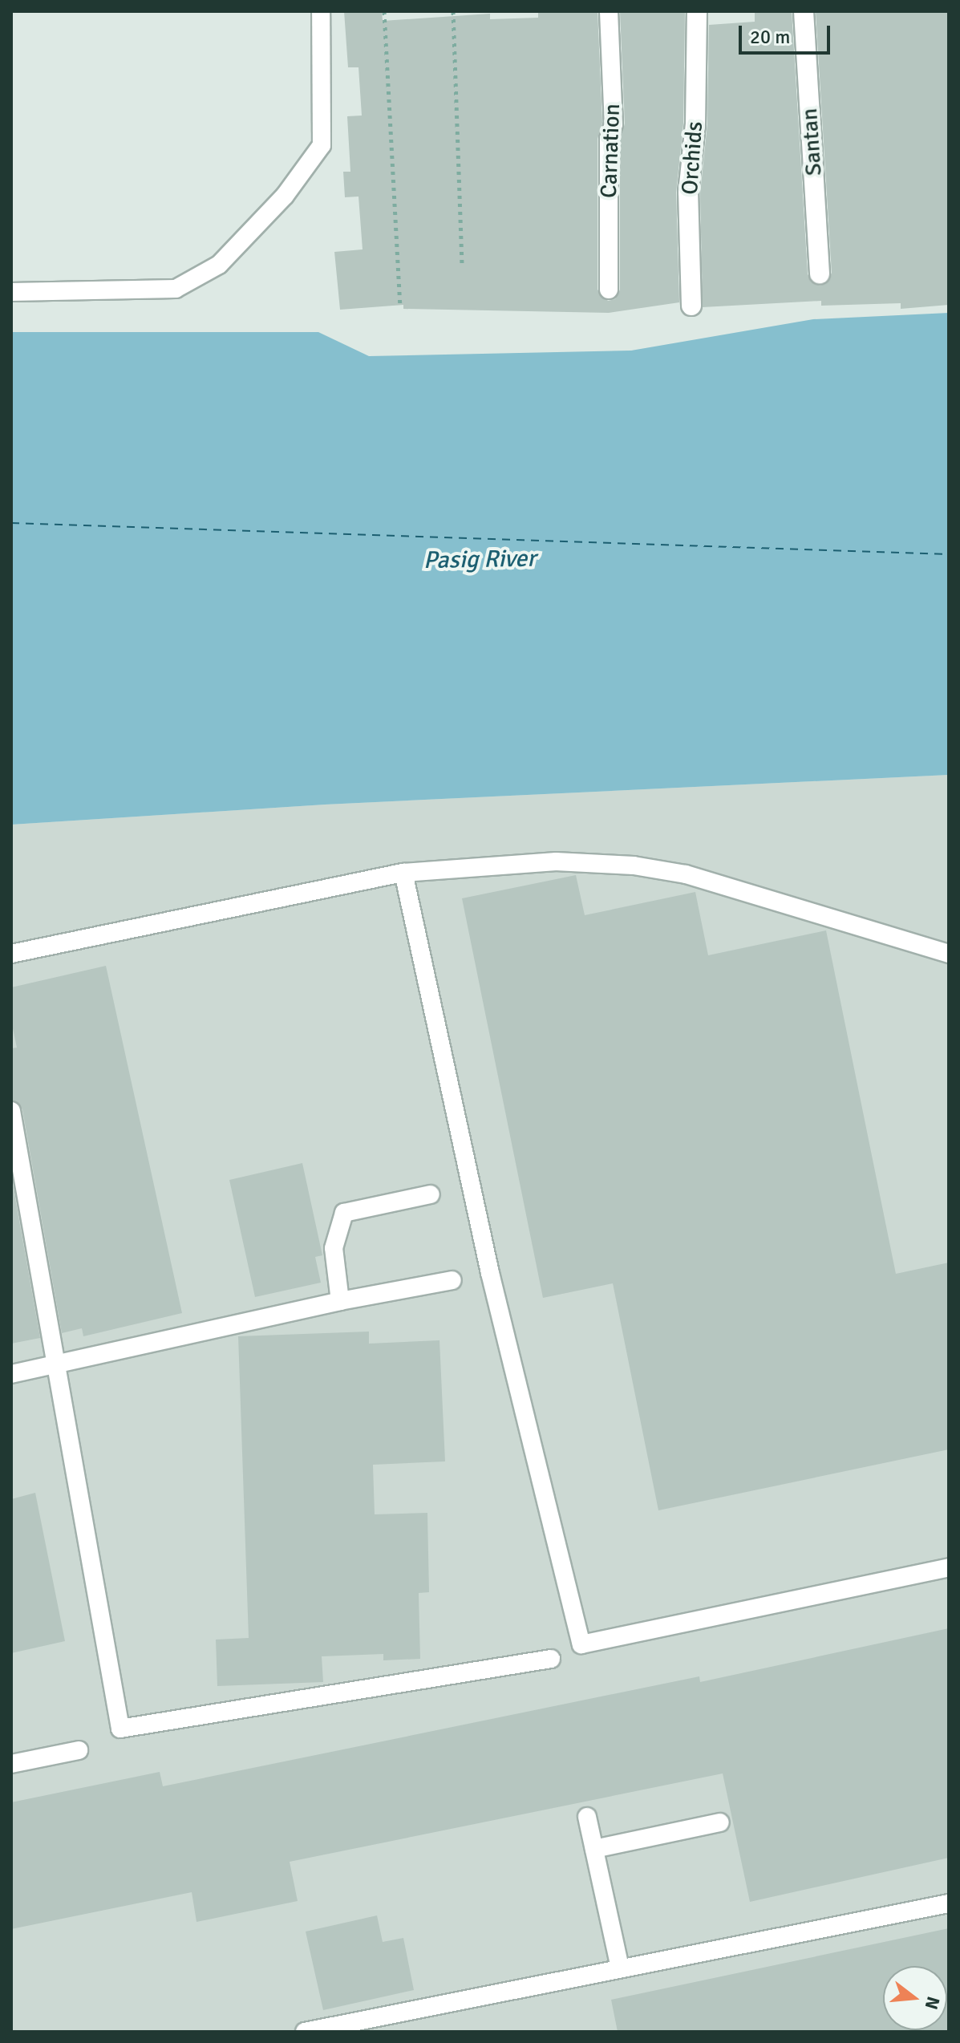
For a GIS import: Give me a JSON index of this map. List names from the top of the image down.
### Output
{
  "streets": {
    "street": ["Santan", "Orchids"],
    "lane": ["Carnation"]
  },
  "water": ["Pasig River"],
  "scale_bar": "20 m",
  "north": "right"
}
